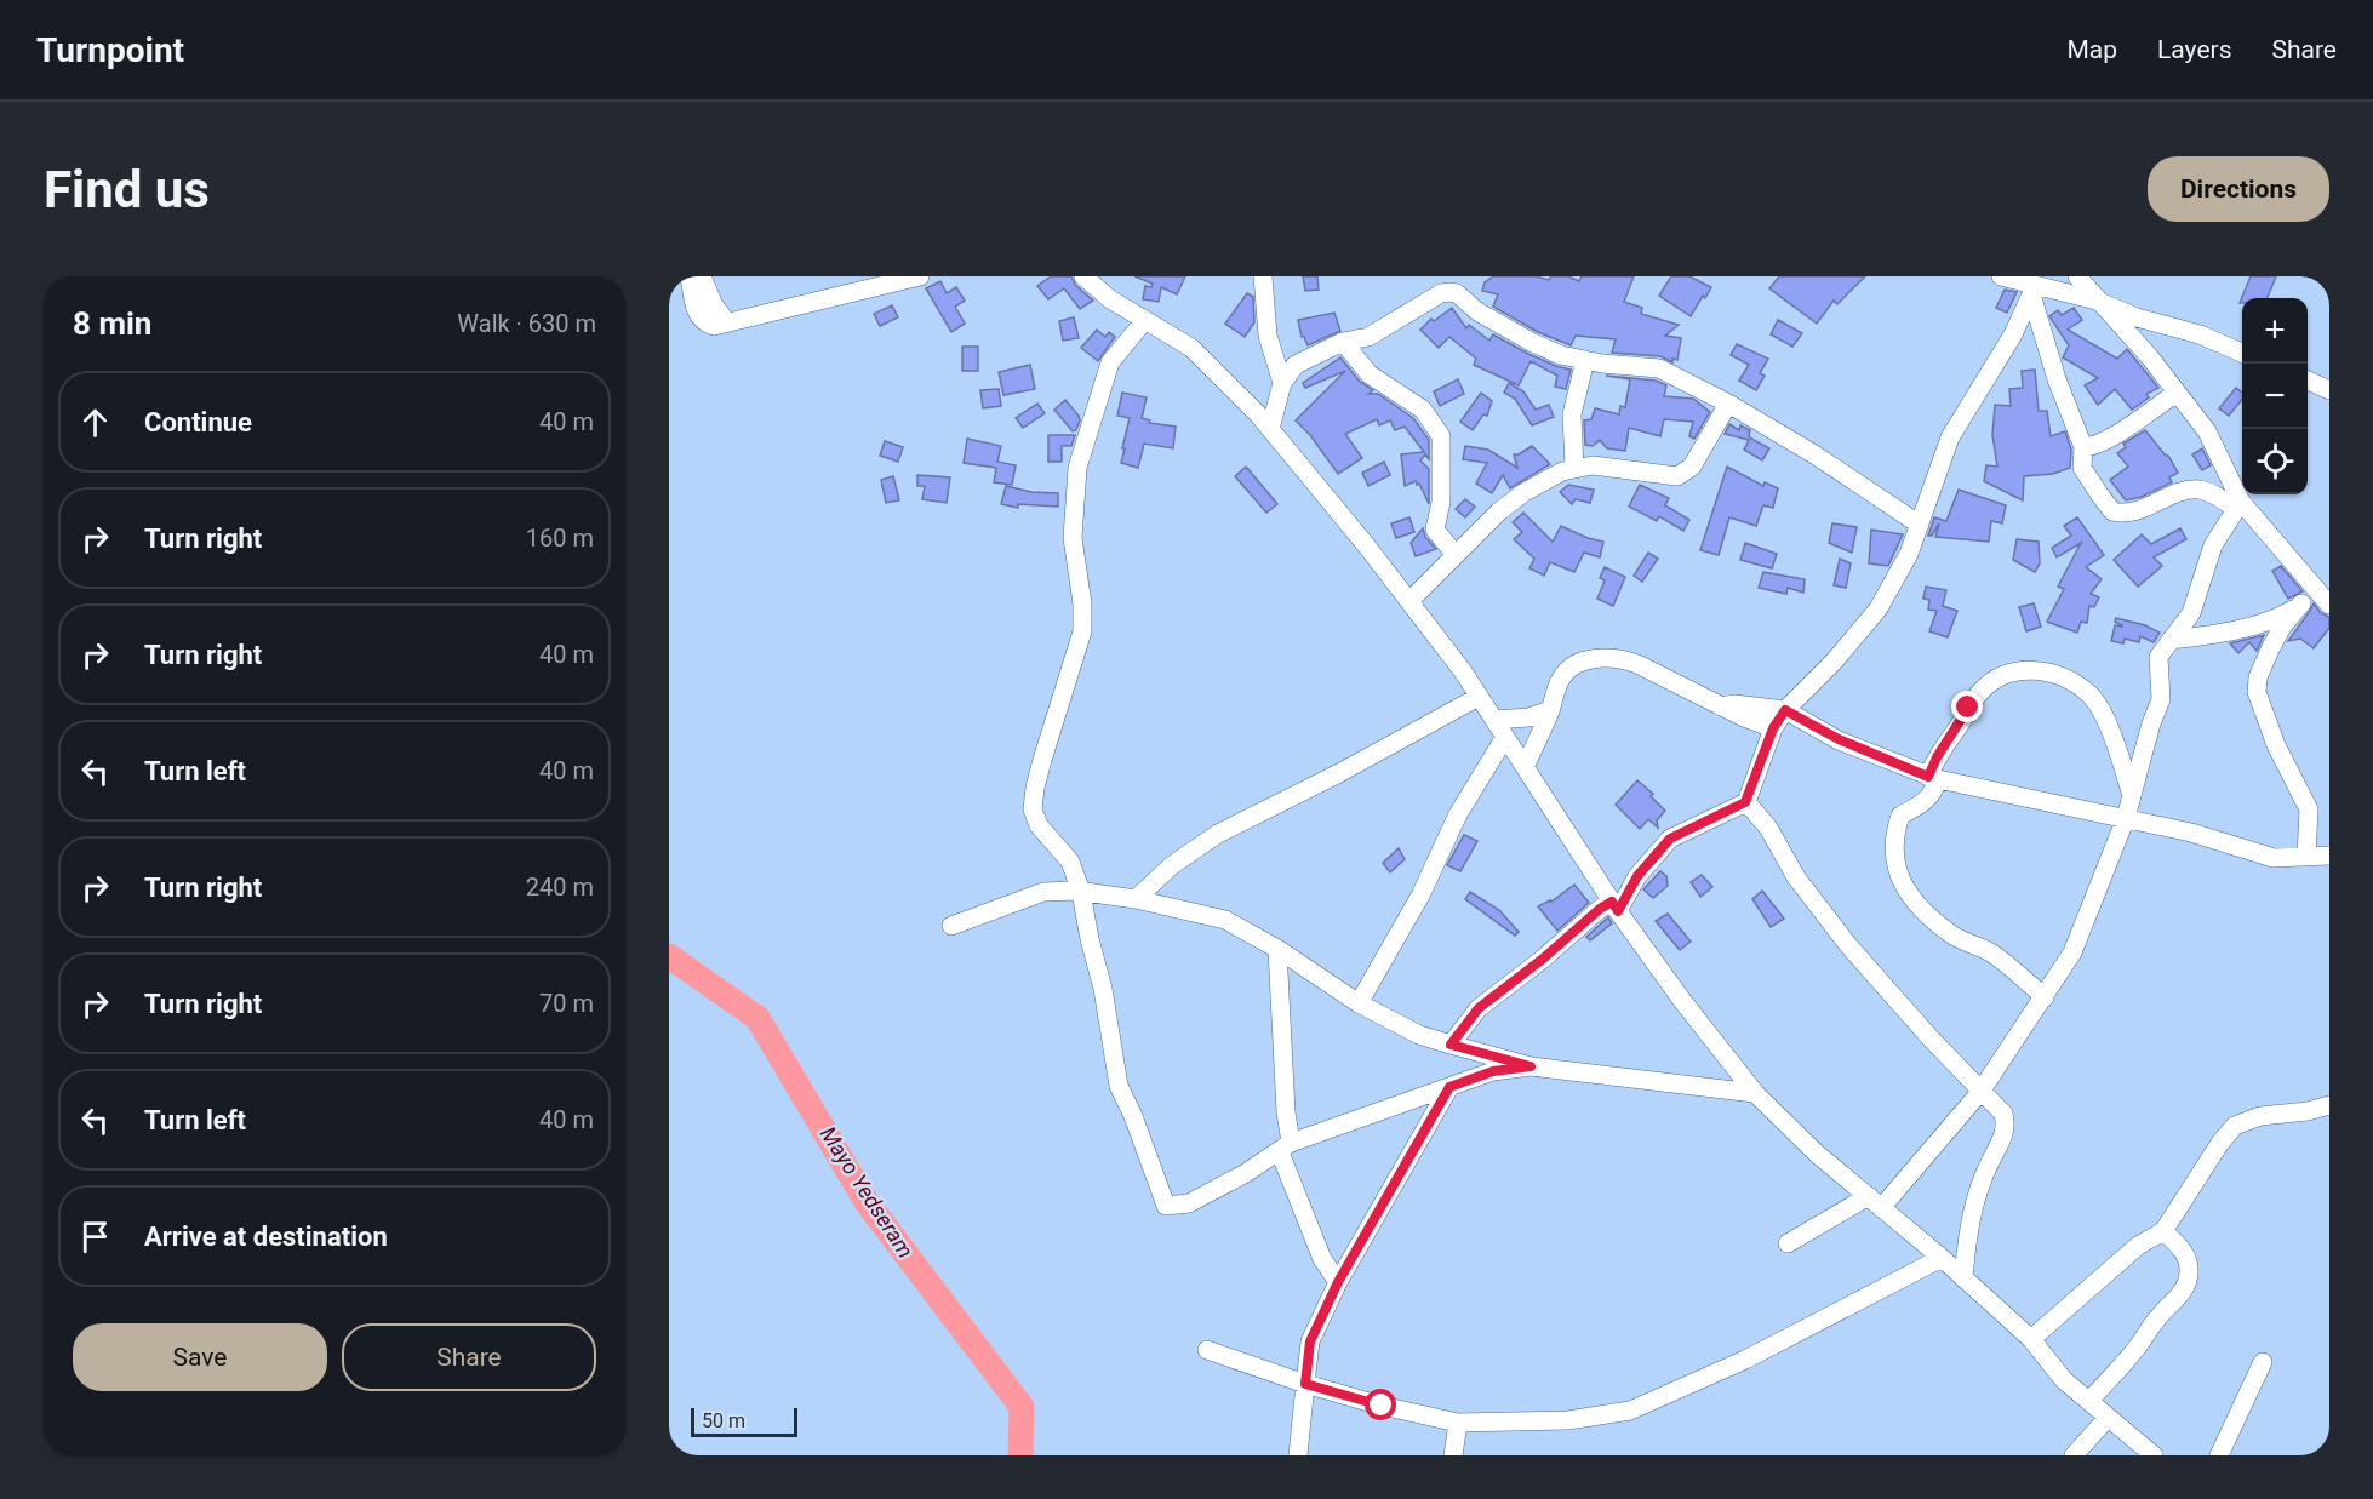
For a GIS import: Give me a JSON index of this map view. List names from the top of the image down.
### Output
{
  "water": ["Mayo Yedseram"],
  "scale_bar": "50 m",
  "page": {
    "header": "Turnpoint",
    "nav": ["Map", "Layers", "Share"],
    "buttons": [
      "Directions",
      ["Save", "Share"]
    ],
    "title": "Find us",
    "heading": ["8 min", "Walk · 630 m"],
    "map_buttons": ["+", "−"],
    "list": [
      ["Continue", "40 m"],
      ["Turn right", "160 m"],
      ["Turn right", "40 m"],
      ["Turn left", "40 m"],
      ["Turn right", "240 m"],
      ["Turn right", "70 m"],
      ["Turn left", "40 m"],
      "Arrive at destination"
    ],
    "scale": "50 m"
  }
}
